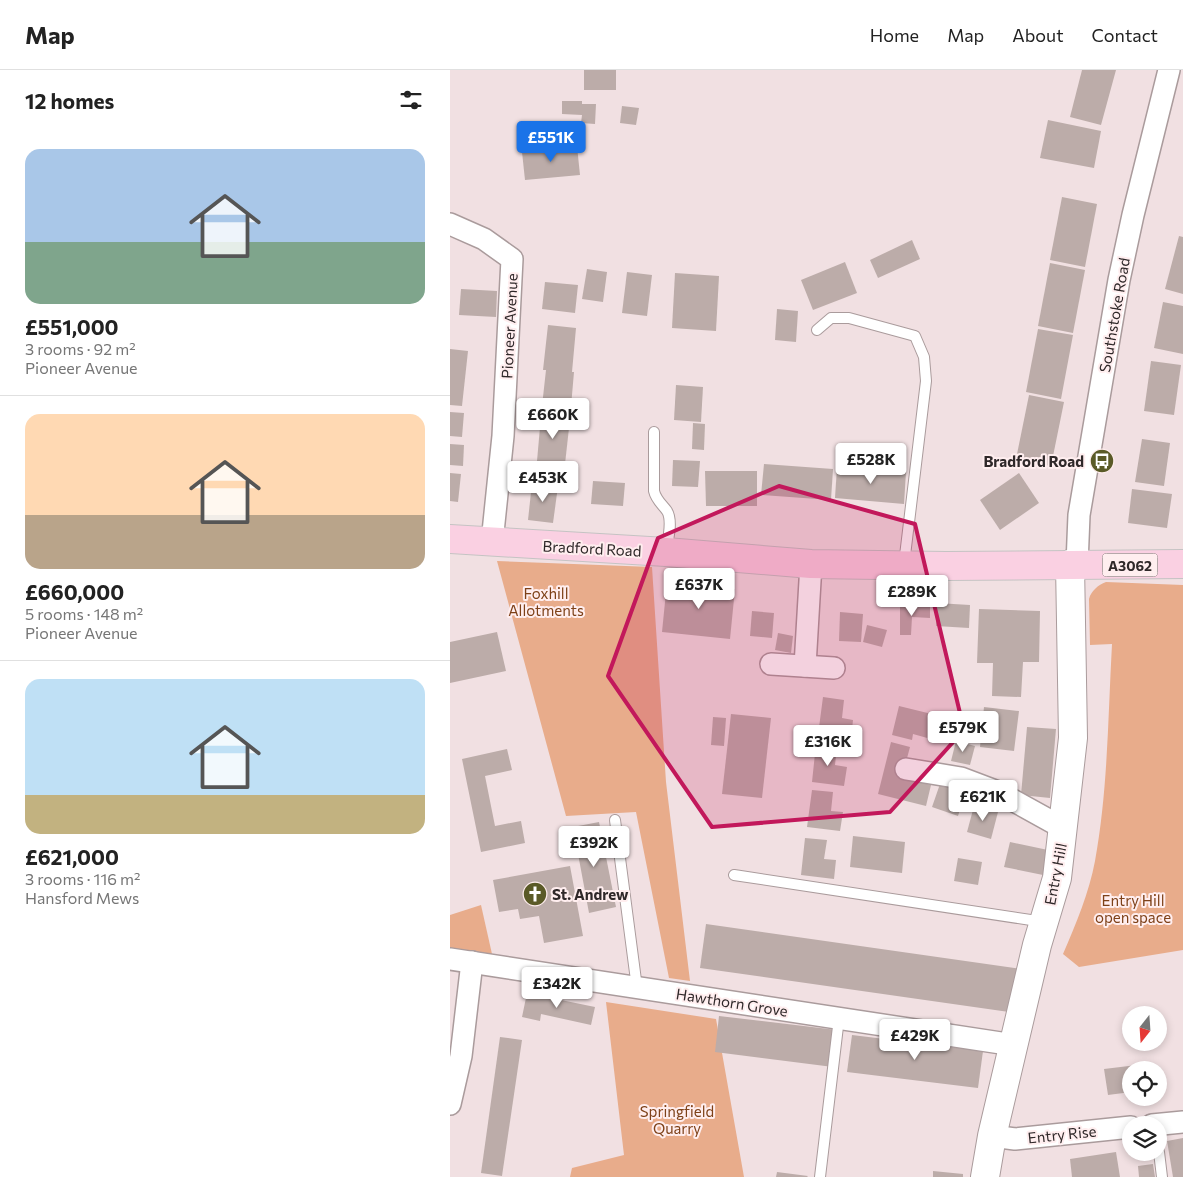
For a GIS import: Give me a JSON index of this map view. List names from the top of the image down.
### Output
{
  "streets": {
    "main road": ["Bradford Road", "A3062"],
    "street": [
      "Southstoke Road",
      "Pioneer Avenue",
      "Entry Hill",
      "Hawthorn Grove",
      "Entry Rise"
    ]
  },
  "crossings": [
    ["Southstoke Road", "Bradford Road"],
    ["Southstoke Road", "Entry Hill"],
    ["Pioneer Avenue", "Bradford Road"],
    ["Bradford Road", "Entry Hill"],
    ["Entry Hill", "Hawthorn Grove"],
    ["Entry Hill", "Entry Rise"]
  ],
  "parks": ["Foxhill Allotments", "Entry Hill open space", "Springfield Quarry"],
  "places": {
    "bus stop": ["Bradford Road"],
    "church": ["St. Andrew"]
  },
  "north": "bottom",
  "page": {
    "header": "Map",
    "nav": [
      "Home",
      "Map",
      "About",
      "Contact"
    ],
    "heading": "12 homes",
    "price": [
      "£551K",
      "£660K",
      "£528K",
      "£453K",
      "£637K",
      "£289K",
      "£579K",
      "£316K",
      "£621K",
      "£392K",
      "£342K",
      "£429K"
    ],
    "list": [
      {
        "name": "£551,000",
        "note": "3 rooms · 92 m² · Pioneer Avenue"
      },
      {
        "name": "£660,000",
        "note": "5 rooms · 148 m² · Pioneer Avenue"
      },
      {
        "name": "£621,000",
        "note": "3 rooms · 116 m² · Hansford Mews"
      }
    ]
  }
}
